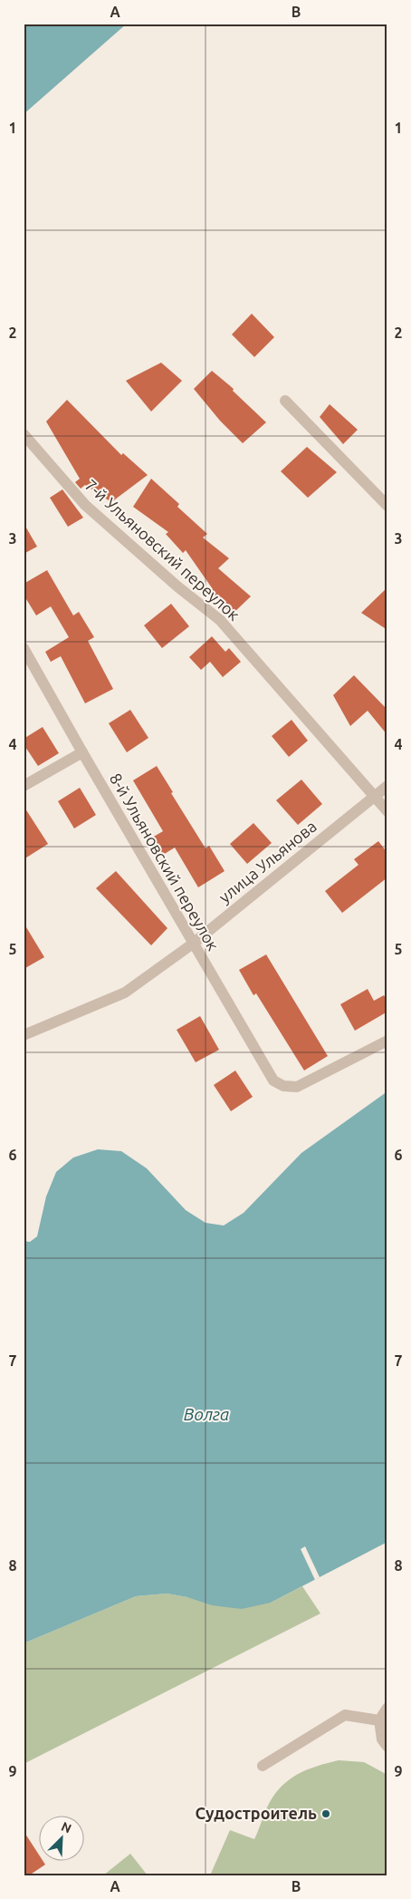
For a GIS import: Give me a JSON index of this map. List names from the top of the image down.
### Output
{
  "streets": {
    "street": ["7-й Ульяновский переулок", "8-й Ульяновский переулок", "улица Ульянова"]
  },
  "crossings": [
    ["7-й Ульяновский переулок", "улица Ульянова"],
    ["8-й Ульяновский переулок", "улица Ульянова"]
  ],
  "water": ["Волга"],
  "places": ["Судостроитель"],
  "north": "top right",
  "grid": {
    "columns": ["A", "B"],
    "rows": [
      "1",
      "2",
      "3",
      "4",
      "5",
      "6",
      "7",
      "8",
      "9"
    ]
  }
}
